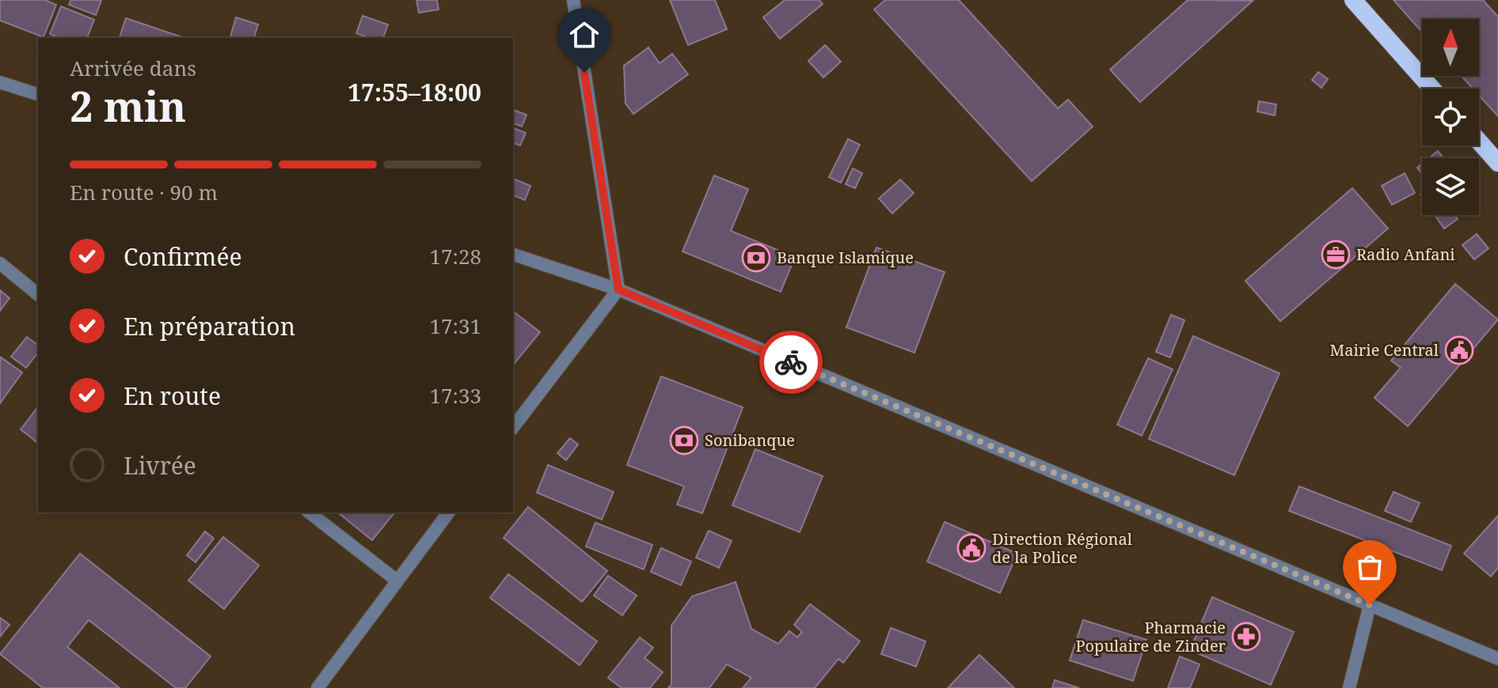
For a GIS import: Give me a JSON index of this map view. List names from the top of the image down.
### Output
{
  "places": {
    "office": ["Radio Anfani"],
    "bank": ["Banque Islamique", "Sonibanque"],
    "public building": ["Mairie Central", "Direction Régional de la Police"],
    "pharmacy": ["Pharmacie Populaire de Zinder"]
  },
  "north": "top",
  "page": {
    "heading": ["2 min", "Arrivée dans", "17:55–18:00"],
    "bar": "En route · 90 m",
    "list": [
      ["Confirmée", "17:28"],
      ["En préparation", "17:31"],
      ["En route", "17:33"],
      "Livrée"
    ]
  }
}
